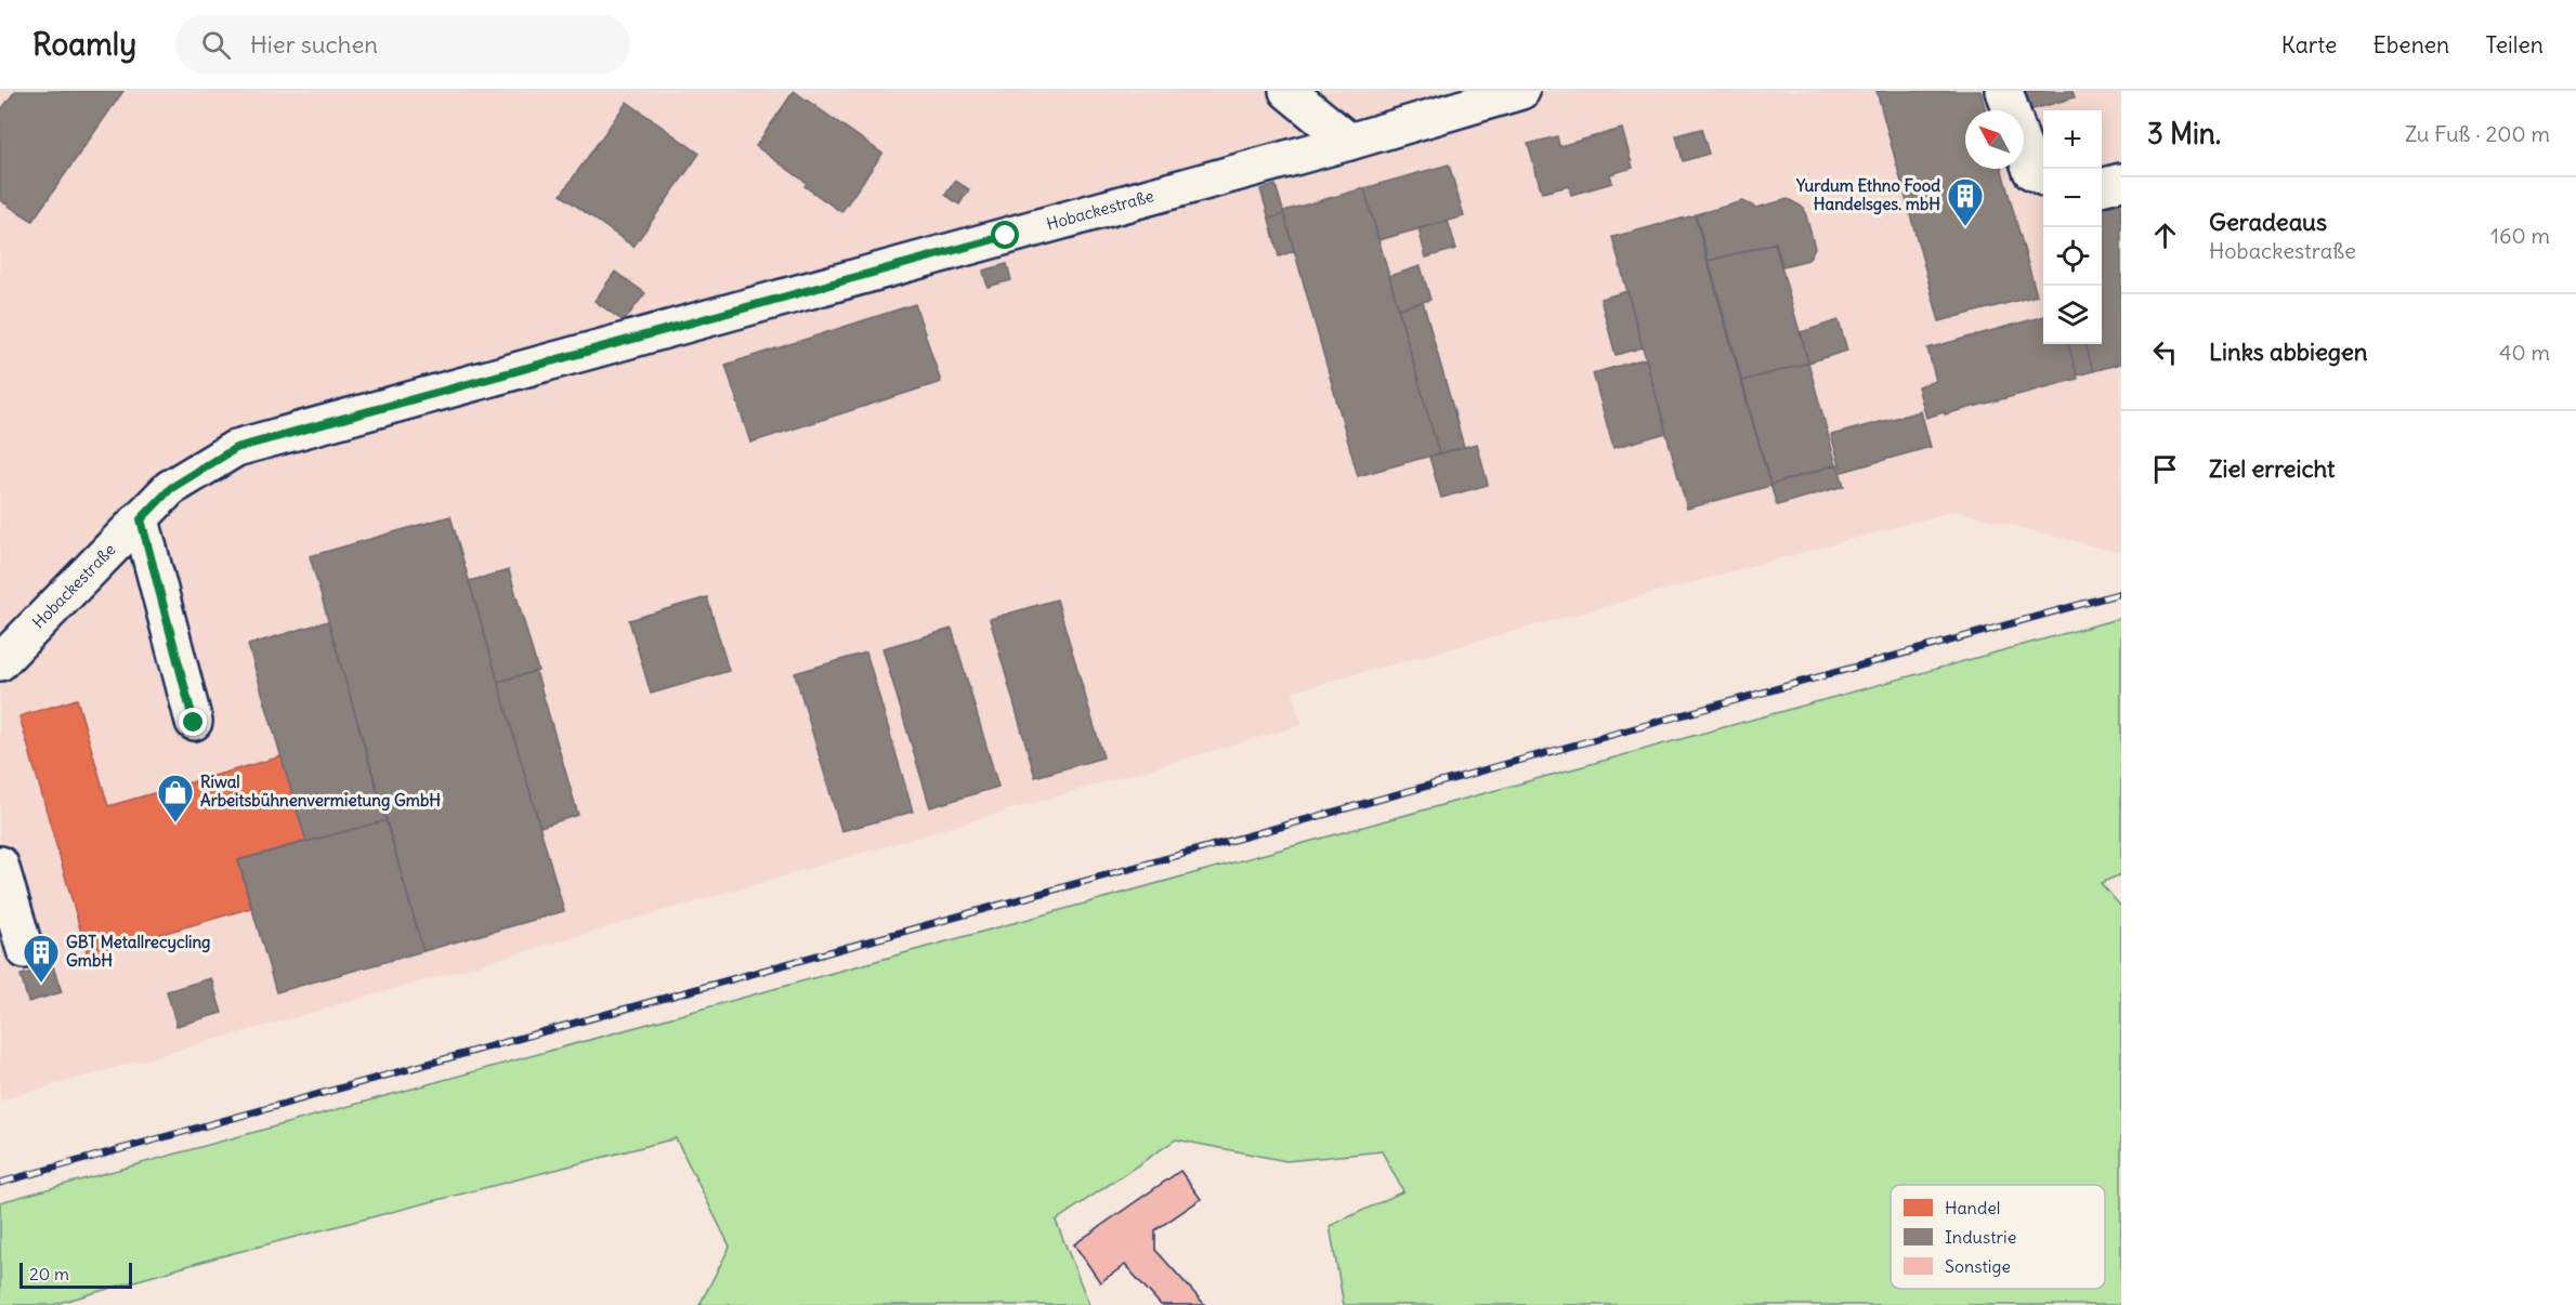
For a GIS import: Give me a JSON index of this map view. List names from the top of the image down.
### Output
{
  "streets": {
    "street": ["Hobackestraße"]
  },
  "places": {
    "building": ["Yurdum Ethno Food Handelsges. mbH", "GBT Metallrecycling GmbH"],
    "shop": ["Riwal Arbeitsbühnenvermietung GmbH"]
  },
  "legend": ["Handel", "Industrie", "Sonstige"],
  "scale_bar": "20 m",
  "north": "top left",
  "page": {
    "header": "Roamly",
    "search": "Hier suchen",
    "nav": ["Karte", "Ebenen", "Teilen"],
    "heading": ["3 Min.", "Zu Fuß · 200 m"],
    "map_buttons": ["+", "−"],
    "list": [
      ["Geradeaus", "Hobackestraße", "160 m"],
      ["Links abbiegen", "40 m"],
      "Ziel erreicht"
    ],
    "scale": "20 m"
  }
}
